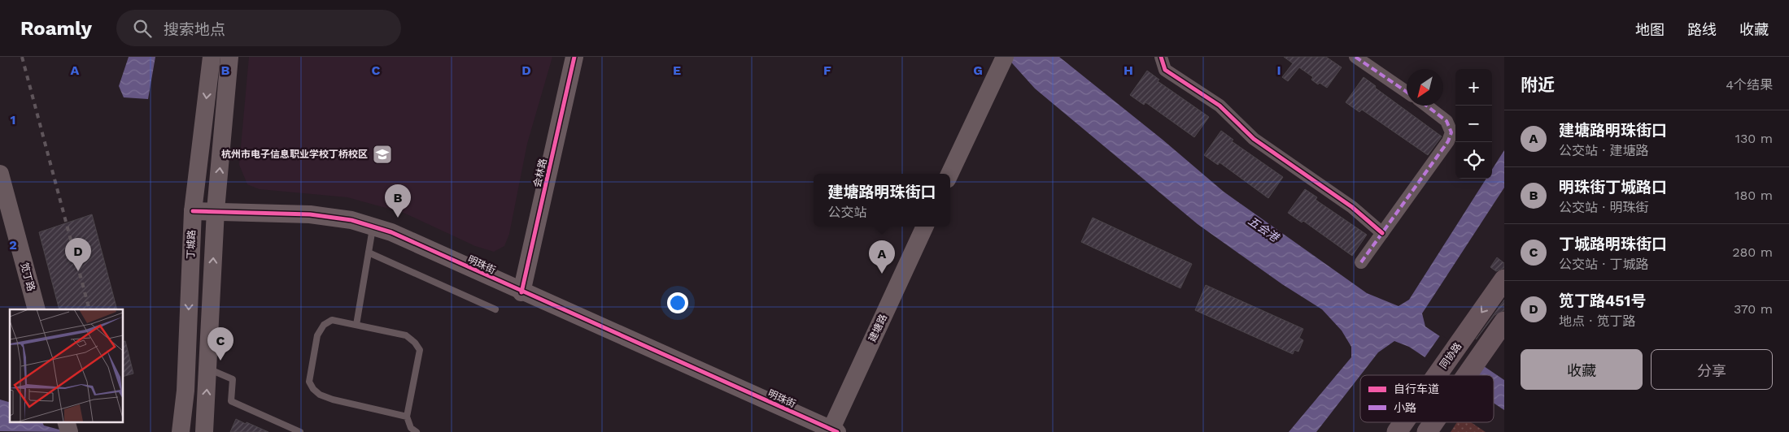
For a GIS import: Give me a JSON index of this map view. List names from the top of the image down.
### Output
{
  "streets": {
    "main road": ["同协路"],
    "street": [
      "会林路",
      "丁城路",
      "明珠街",
      "笕丁路",
      "建塘路"
    ]
  },
  "crossings": [
    ["会林路", "明珠街"],
    ["丁城路", "明珠街"],
    ["明珠街", "建塘路"]
  ],
  "water": ["五会港"],
  "places": {
    "school or university": ["杭州市电子信息职业学校丁桥校区"]
  },
  "legend": ["自行车道", "小路"],
  "north": "bottom left",
  "page": {
    "header": "Roamly",
    "search": "搜索地点",
    "nav": ["地图", "路线", "收藏"],
    "heading": ["附近", "4个结果"],
    "map_buttons": ["+", "−"],
    "list": [
      {
        "mark": "A",
        "name": "建塘路明珠街口",
        "note": "公交站 · 建塘路",
        "value": "130 m"
      },
      {
        "mark": "B",
        "name": "明珠街丁城路口",
        "note": "公交站 · 明珠街",
        "value": "180 m"
      },
      {
        "mark": "C",
        "name": "丁城路明珠街口",
        "note": "公交站 · 丁城路",
        "value": "280 m"
      },
      {
        "mark": "D",
        "name": "笕丁路451号",
        "note": "地点 · 笕丁路",
        "value": "370 m"
      }
    ],
    "popup": ["建塘路明珠街口", "公交站"],
    "pins": [
      "B",
      "D",
      "A",
      "C"
    ],
    "buttons": ["收藏", "分享"]
  },
  "grid": {
    "columns": [
      "A",
      "B",
      "C",
      "D",
      "E",
      "F",
      "G",
      "H",
      "I"
    ],
    "rows": ["1", "2"]
  }
}
